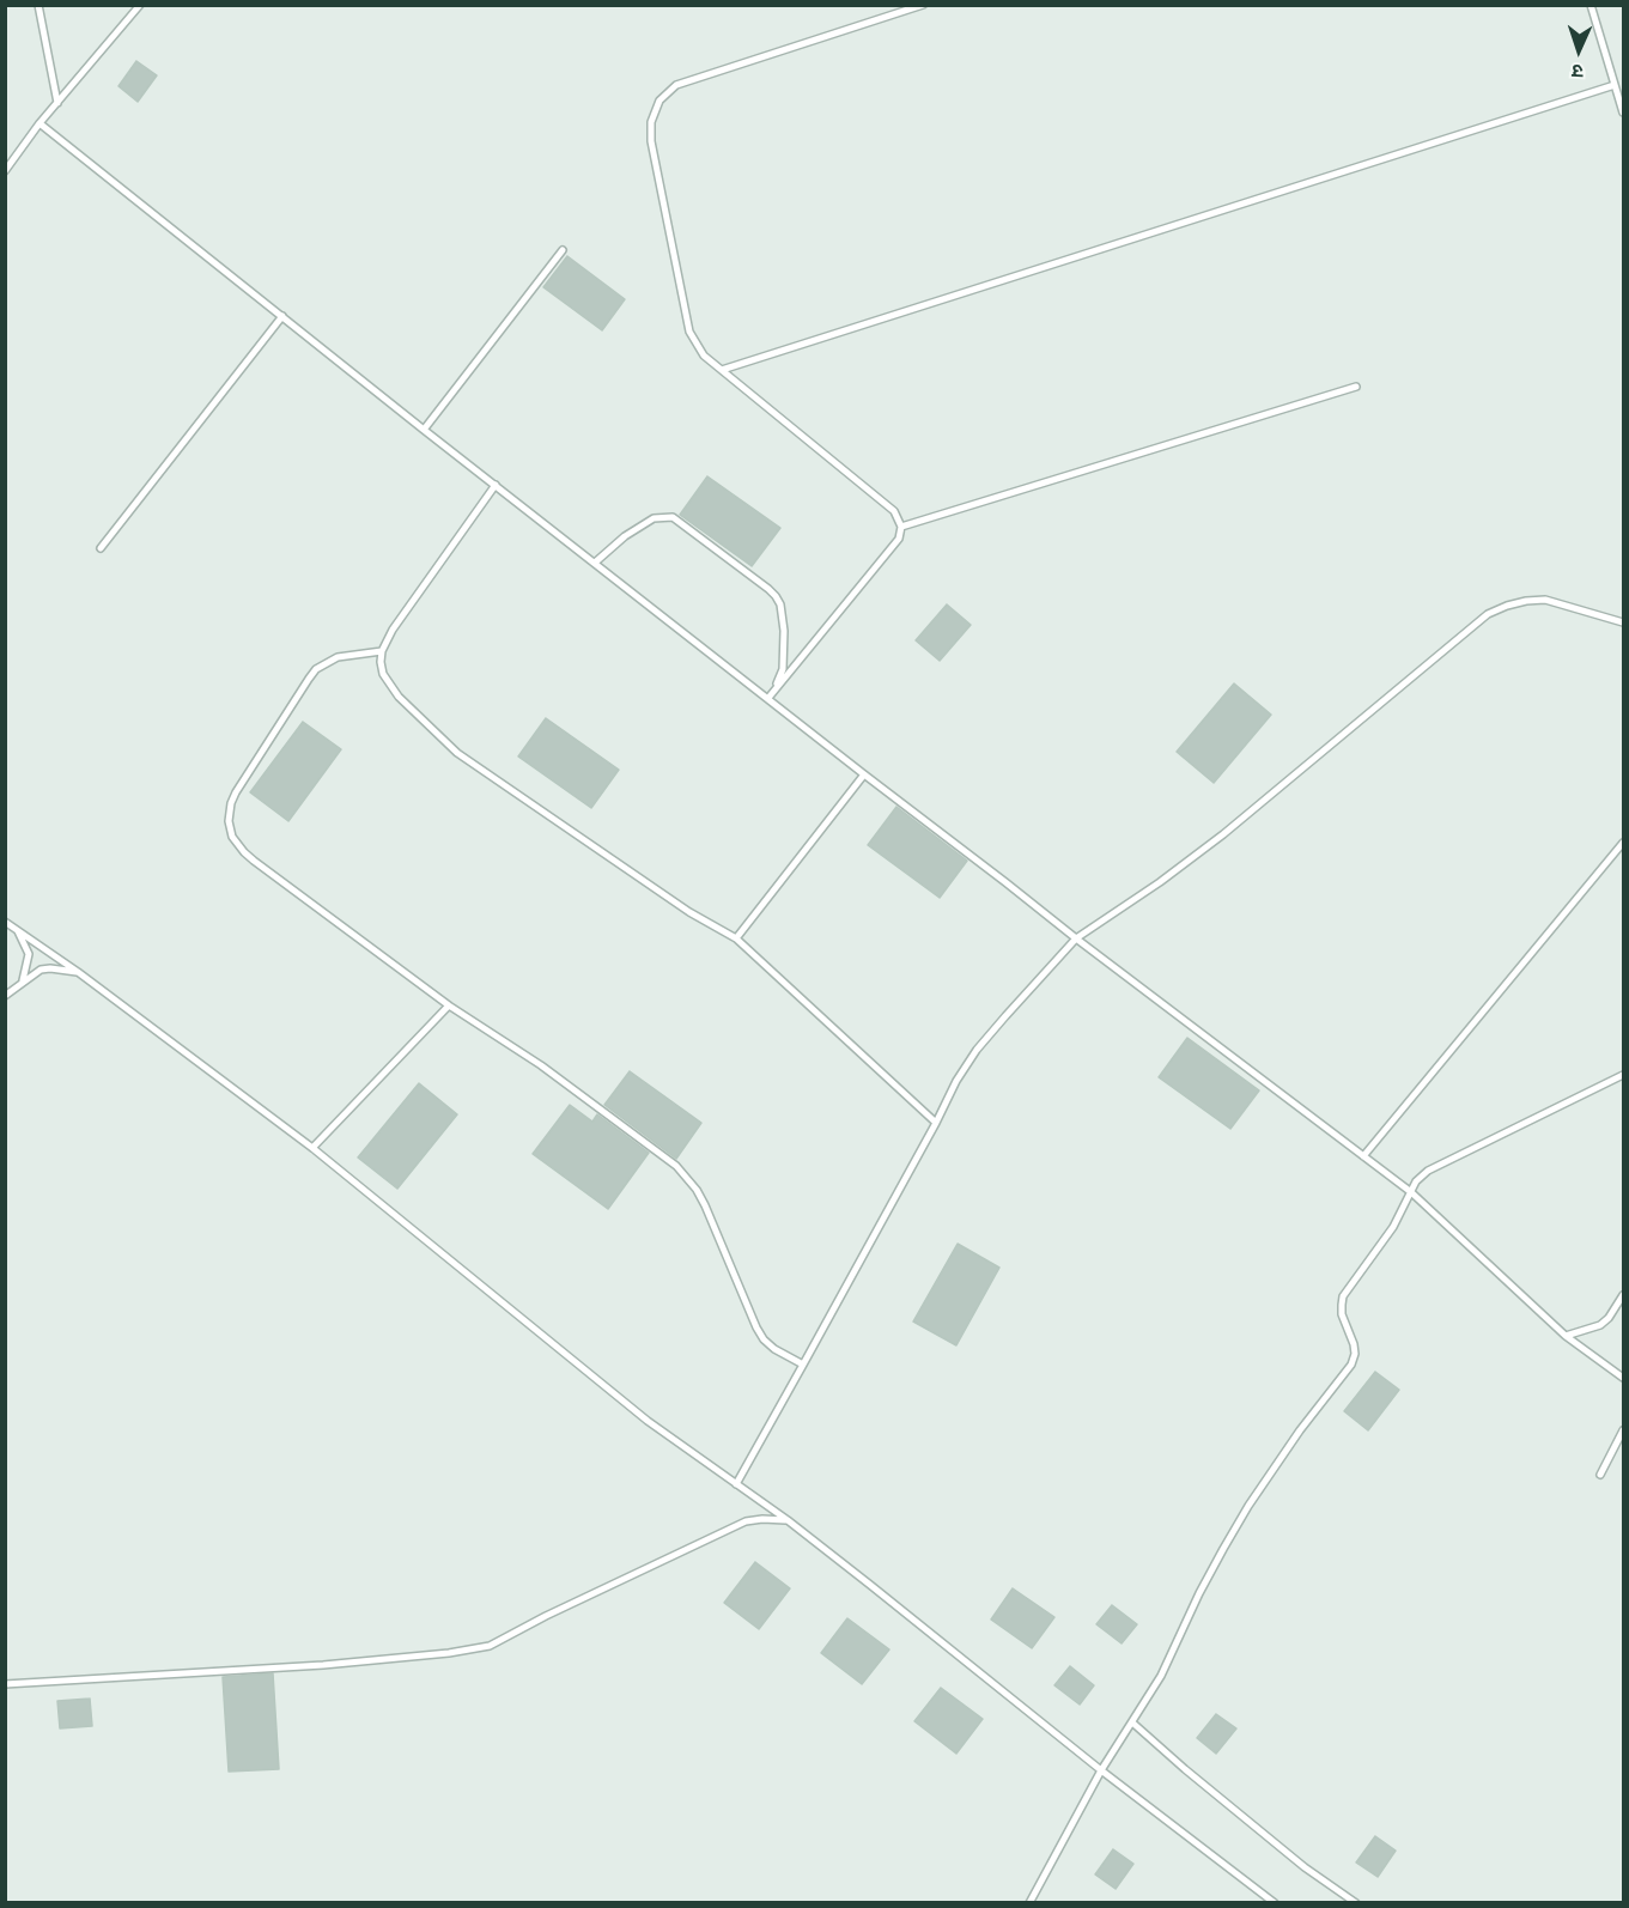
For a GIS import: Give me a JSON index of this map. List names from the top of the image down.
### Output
{
  "north": "bottom"
}
